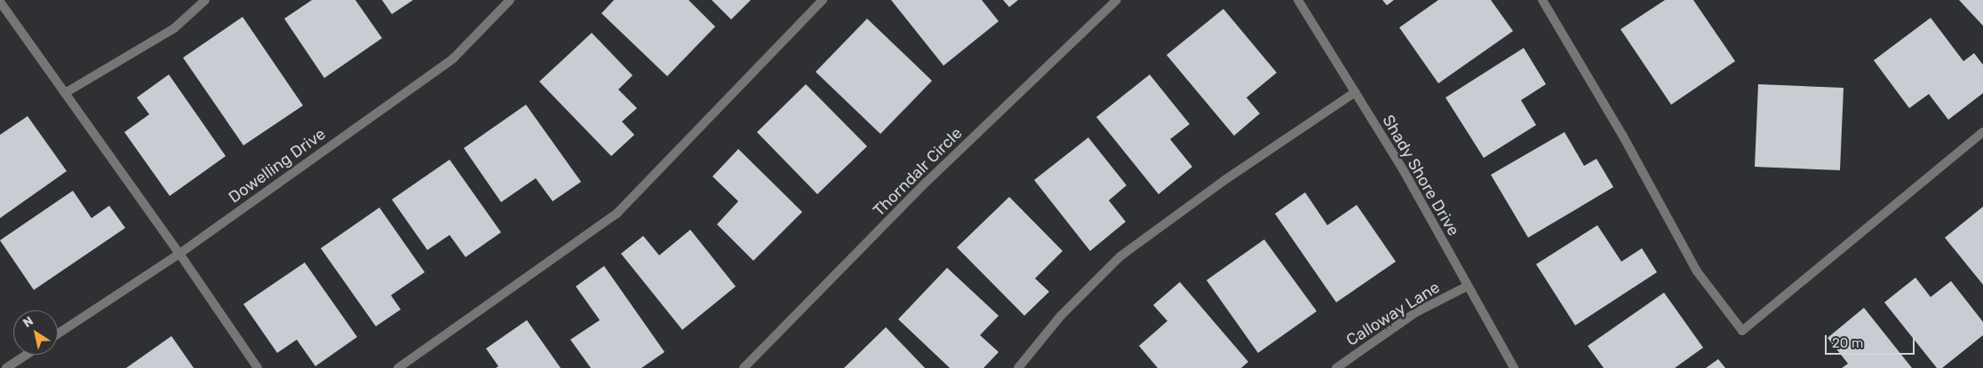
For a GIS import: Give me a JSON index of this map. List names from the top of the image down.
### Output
{
  "streets": {
    "street": [
      "Dowelling Drive",
      "Thorndalr Circle",
      "Shady Shore Drive",
      "Calloway Lane"
    ]
  },
  "crossings": [
    ["Shady Shore Drive", "Calloway Lane"]
  ],
  "scale_bar": "20 m",
  "north": "top left"
}
